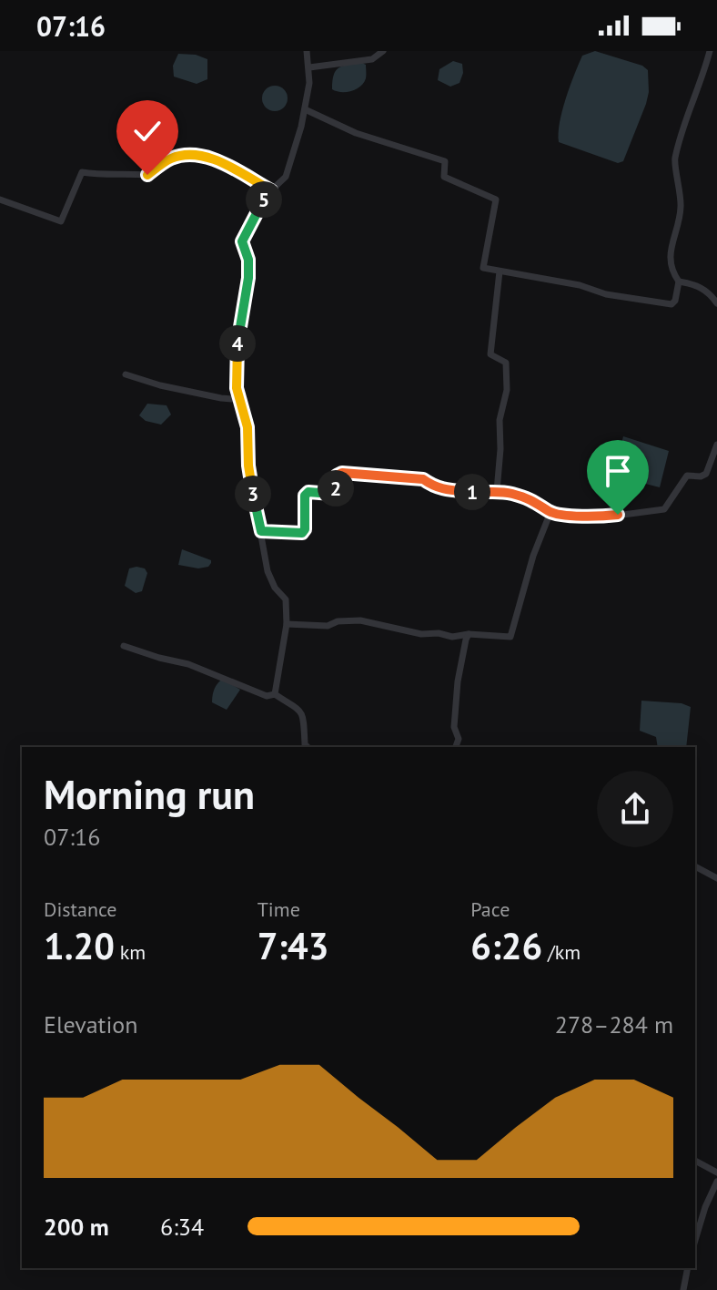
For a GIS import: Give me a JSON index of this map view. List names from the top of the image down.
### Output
{
  "page": {
    "status": "07:16",
    "pins": [
      "5",
      "4",
      "2",
      "1",
      "3"
    ],
    "heading": ["Morning run", "07:16"],
    "stats": [
      ["Distance", "1.20 km"],
      ["Time", "7:43"],
      ["Pace", "6:26 /km"]
    ],
    "chart": ["Elevation", "278–284 m"],
    "list": [
      {
        "name": "200 m",
        "note": "6:34"
      }
    ]
  }
}
